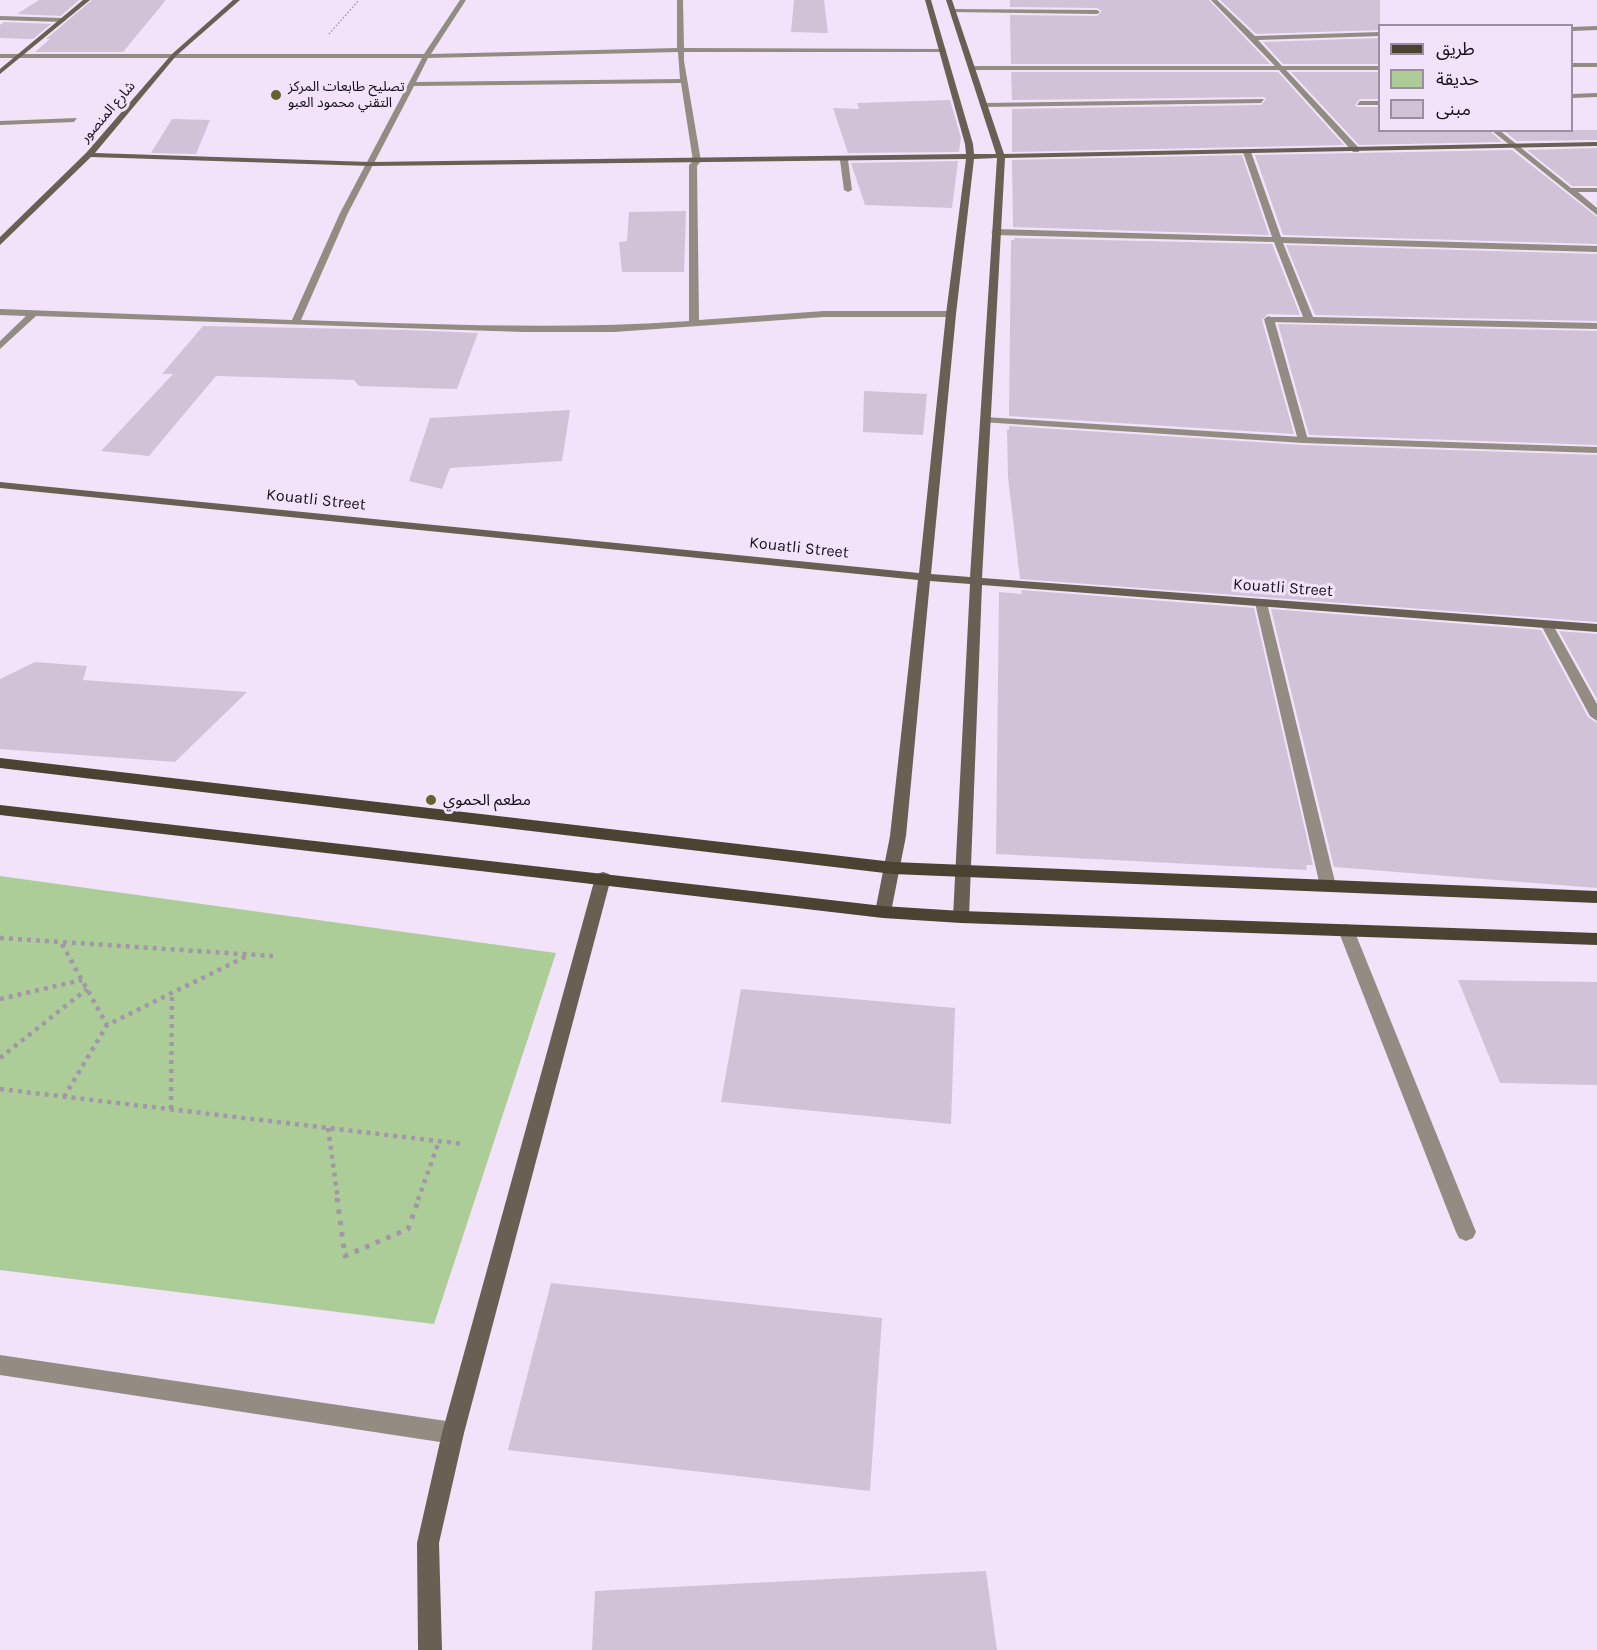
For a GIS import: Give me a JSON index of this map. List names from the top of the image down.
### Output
{
  "streets": {
    "street": ["شارع المنصور", "Kouatli Street"]
  },
  "places": ["تصليح طابعات المركز التقني محمود العبو", "مطعم الحموي"],
  "legend": ["طريق", "حديقة", "مبنى"]
}
